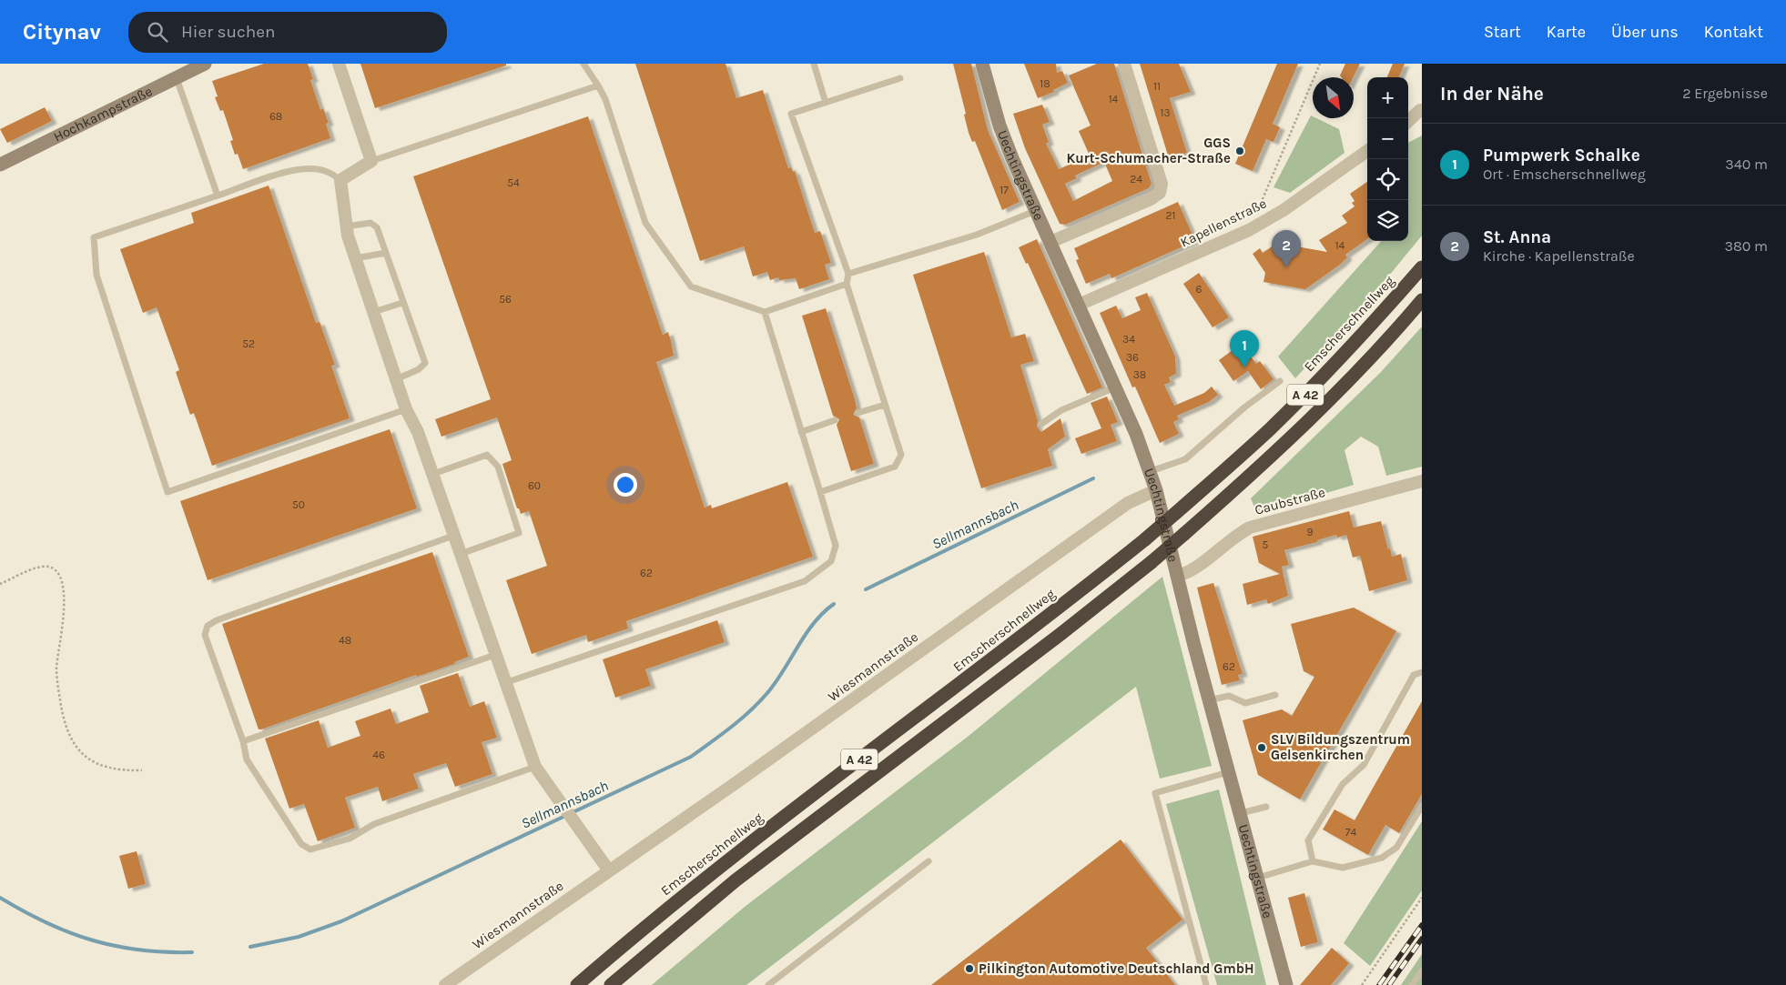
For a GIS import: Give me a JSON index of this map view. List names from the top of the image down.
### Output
{
  "streets": {
    "highway": ["Emscherschnellweg", "A 42"],
    "street": [
      "Hochkampstraße",
      "Uechtingstraße",
      "Kapellenstraße",
      "Caubstraße",
      "Wiesmannstraße"
    ]
  },
  "crossings": [
    ["Uechtingstraße", "Kapellenstraße"],
    ["Uechtingstraße", "Caubstraße"],
    ["Uechtingstraße", "Wiesmannstraße"]
  ],
  "water": ["Sellmannsbach"],
  "places": ["GGS Kurt-Schumacher-Straße", "SLV Bildungszentrum Gelsenkirchen", "Pilkington Automotive Deutschland GmbH"],
  "house_numbers": [
    "18",
    "11",
    "14",
    "13",
    "68",
    "24",
    "54",
    "17",
    "21",
    "14",
    "6",
    "56",
    "34",
    "52",
    "36",
    "38",
    "60",
    "50",
    "9",
    "5",
    "62",
    "48",
    "62",
    "46",
    "74"
  ],
  "north": "bottom right",
  "page": {
    "header": "Citynav",
    "search": "Hier suchen",
    "nav": [
      "Start",
      "Karte",
      "Über uns",
      "Kontakt"
    ],
    "heading": ["In der Nähe", "2 Ergebnisse"],
    "map_buttons": ["+", "−"],
    "list": [
      {
        "mark": "1",
        "name": "Pumpwerk Schalke",
        "note": "Ort · Emscherschnellweg",
        "value": "340 m"
      },
      {
        "mark": "2",
        "name": "St. Anna",
        "note": "Kirche · Kapellenstraße",
        "value": "380 m"
      }
    ],
    "pins": ["2", "1"]
  }
}
